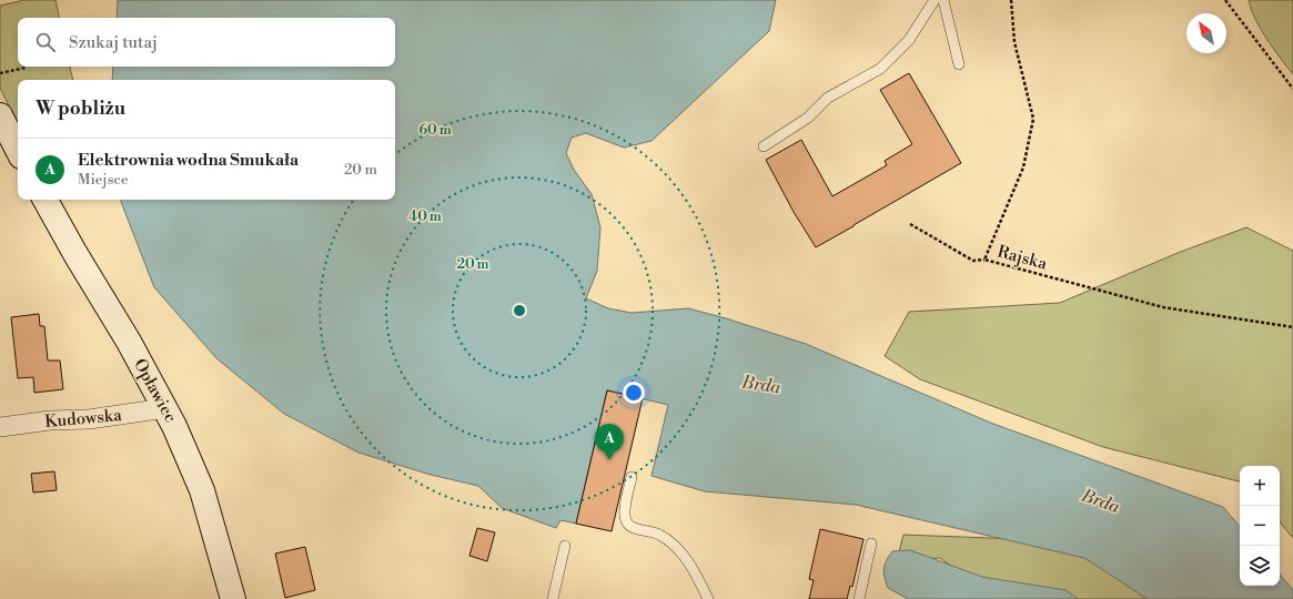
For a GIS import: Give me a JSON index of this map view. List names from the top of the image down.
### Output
{
  "streets": {
    "street": ["Opławiec", "Kudowska"],
    "path": ["Rajska"]
  },
  "crossings": [
    ["Opławiec", "Kudowska"]
  ],
  "water": ["Brda"],
  "north": "top left",
  "page": {
    "search": "Szukaj tutaj",
    "heading": "W pobliżu",
    "list": [
      {
        "mark": "A",
        "name": "Elektrownia wodna Smukała",
        "note": "Miejsce",
        "value": "20 m"
      }
    ],
    "pins": "A",
    "map_buttons": ["+", "−"]
  },
  "rings": ["60 m", "40 m", "20 m"]
}
